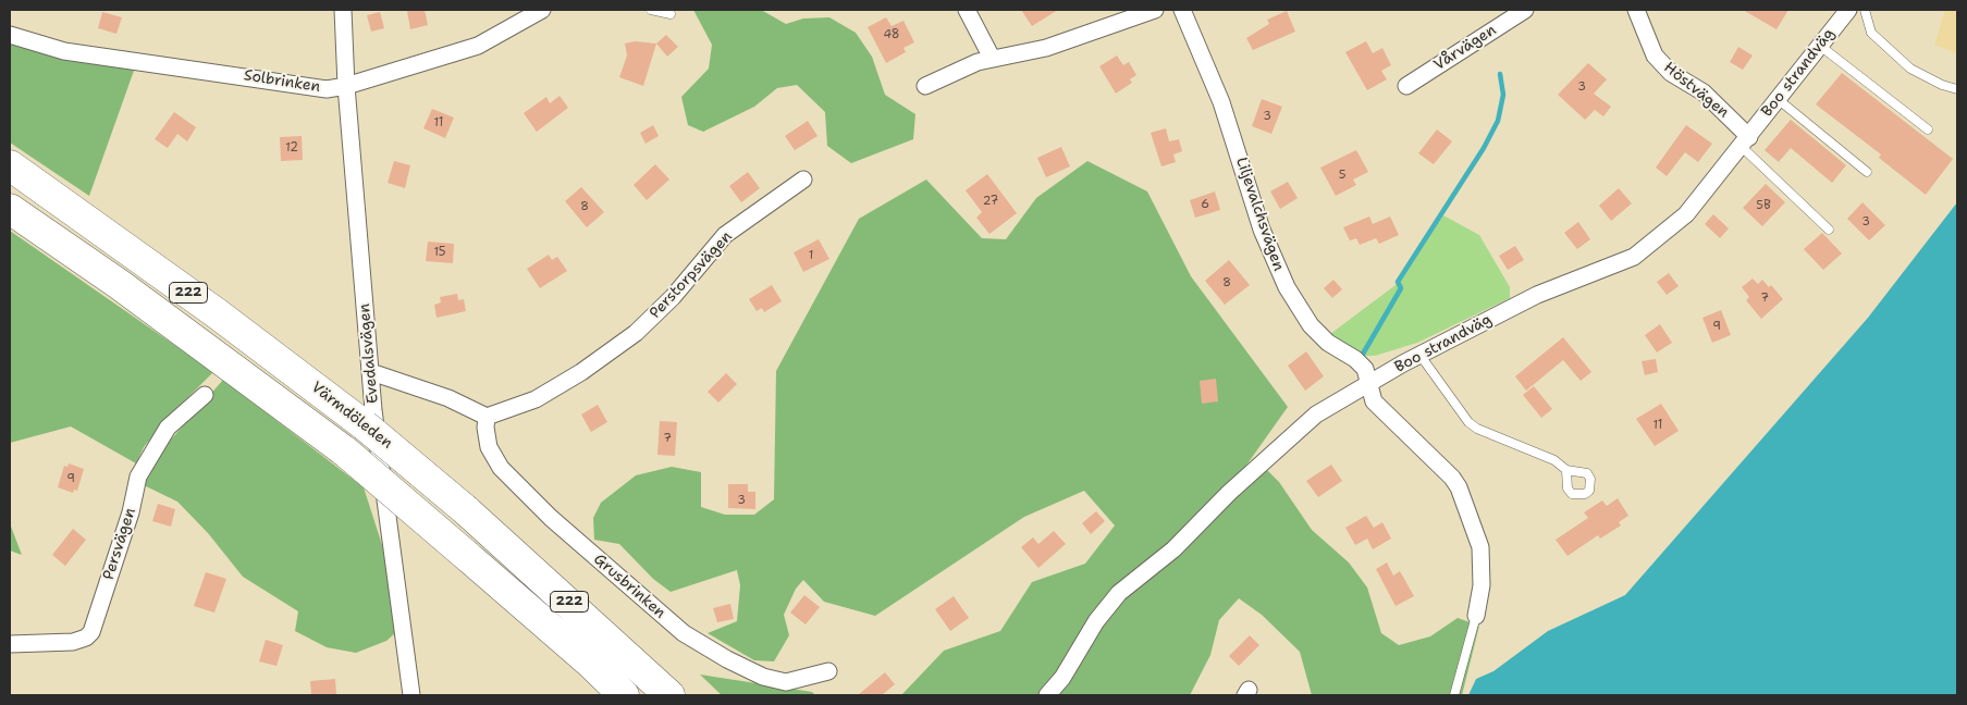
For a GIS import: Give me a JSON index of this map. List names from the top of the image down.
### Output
{
  "streets": {
    "highway": ["222", "Värmdöleden"],
    "street": [
      "Vårvägen",
      "Boo strandväg",
      "Solbrinken",
      "Höstvägen",
      "Liljevalchsvägen",
      "Perstorpsvägen",
      "Evedalsvägen",
      "Persvägen",
      "Grusbrinken"
    ]
  },
  "crossings": [
    ["Boo strandväg", "Höstvägen"],
    ["Boo strandväg", "Liljevalchsvägen"],
    ["Solbrinken", "Evedalsvägen"],
    ["Perstorpsvägen", "Grusbrinken"]
  ],
  "house_numbers": [
    "48",
    "3",
    "3",
    "11",
    "12",
    "5",
    "27",
    "6",
    "5B",
    "8",
    "3",
    "15",
    "1",
    "8",
    "7",
    "9",
    "11",
    "7",
    "9",
    "3"
  ]
}
